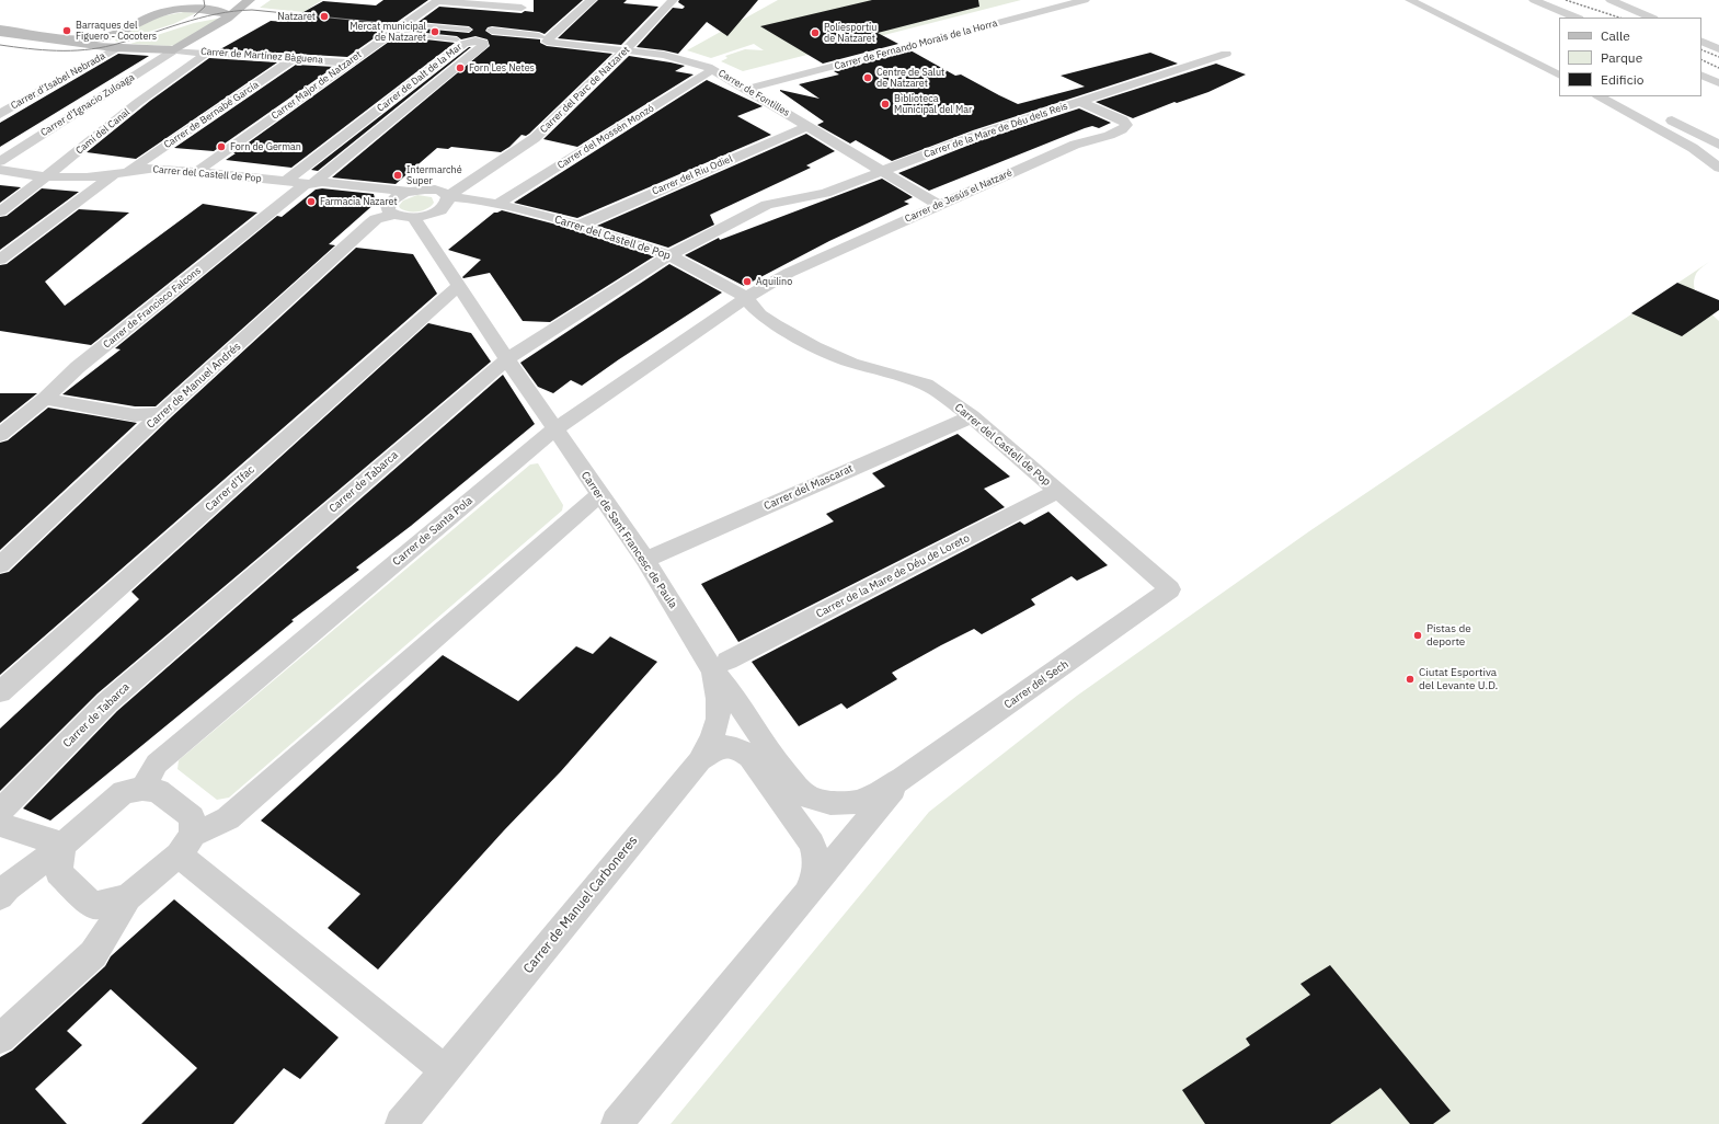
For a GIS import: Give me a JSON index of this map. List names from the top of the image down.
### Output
{
  "streets": {
    "street": [
      "Carrer de Fernando Morais de la Horra",
      "Carrer de Martínez Bàguena",
      "Carrer de Dalt de la Mar",
      "Carrer d'Isabel Nebrada",
      "Carrer Major de Natzaret",
      "Carrer del Parc de Natzaret",
      "Carrer de Fontilles",
      "Carrer d'Ignacio Zuloaga",
      "Carrer de Bernabé García",
      "Carrer de la Mare de Déu dels Reis",
      "Camí del Canal",
      "Carrer del Mossén Monzó",
      "Carrer del Castell de Pop",
      "Carrer del Riu Odiel",
      "Carrer de Jesús el Natzaré",
      "Carrer de Francisco Falcons",
      "Carrer de Manuel Andrés",
      "Carrer de Tabarca",
      "Carrer del Mascarat",
      "Carrer d'Ifac",
      "Carrer de Santa Pola",
      "Carrer de Sant Francesc de Paula",
      "Carrer de la Mare de Déu de Loreto",
      "Carrer del Sech",
      "Carrer de Manuel Carboneres"
    ]
  },
  "crossings": [
    ["Carrer de Fernando Morais de la Horra", "Carrer de Fontilles"],
    ["Carrer de Martínez Bàguena", "Carrer Major de Natzaret"],
    ["Carrer de Martínez Bàguena", "Carrer d'Ignacio Zuloaga"],
    ["Carrer de Martínez Bàguena", "Carrer de Bernabé García"],
    ["Carrer de Martínez Bàguena", "Camí del Canal"],
    ["Carrer de Dalt de la Mar", "Carrer del Castell de Pop"],
    ["Carrer de Dalt de la Mar", "Carrer de Francisco Falcons"],
    ["Carrer Major de Natzaret", "Carrer de Fontilles"],
    ["Carrer Major de Natzaret", "Carrer del Castell de Pop"],
    ["Carrer del Parc de Natzaret", "Carrer de Fontilles"],
    ["Carrer del Parc de Natzaret", "Carrer del Castell de Pop"],
    ["Carrer del Parc de Natzaret", "Carrer de Sant Francesc de Paula"],
    ["Carrer de Fontilles", "Carrer de la Mare de Déu dels Reis"],
    ["Carrer de Fontilles", "Carrer del Mossén Monzó"],
    ["Carrer de Fontilles", "Carrer del Riu Odiel"],
    ["Carrer de Fontilles", "Carrer de Jesús el Natzaré"],
    ["Carrer de Bernabé García", "Carrer del Castell de Pop"],
    ["Carrer de la Mare de Déu dels Reis", "Carrer de Jesús el Natzaré"],
    ["Carrer de la Mare de Déu dels Reis", "Carrer de Tabarca"],
    ["Camí del Canal", "Carrer del Castell de Pop"],
    ["Carrer del Mossén Monzó", "Carrer del Castell de Pop"],
    ["Carrer del Castell de Pop", "Carrer del Riu Odiel"],
    ["Carrer del Castell de Pop", "Carrer de Jesús el Natzaré"],
    ["Carrer del Castell de Pop", "Carrer de Francisco Falcons"],
    ["Carrer del Castell de Pop", "Carrer de Manuel Andrés"],
    ["Carrer del Castell de Pop", "Carrer de Tabarca"],
    ["Carrer del Castell de Pop", "Carrer del Mascarat"],
    ["Carrer del Castell de Pop", "Carrer de Santa Pola"],
    ["Carrer del Castell de Pop", "Carrer de Sant Francesc de Paula"],
    ["Carrer del Castell de Pop", "Carrer de la Mare de Déu de Loreto"],
    ["Carrer del Castell de Pop", "Carrer del Sech"],
    ["Carrer de Jesús el Natzaré", "Carrer de Santa Pola"],
    ["Carrer de Tabarca", "Carrer de Sant Francesc de Paula"],
    ["Carrer del Mascarat", "Carrer de Sant Francesc de Paula"],
    ["Carrer d'Ifac", "Carrer de Sant Francesc de Paula"],
    ["Carrer de Santa Pola", "Carrer de Sant Francesc de Paula"],
    ["Carrer de Sant Francesc de Paula", "Carrer de la Mare de Déu de Loreto"],
    ["Carrer de Sant Francesc de Paula", "Carrer del Sech"],
    ["Carrer de Sant Francesc de Paula", "Carrer de Manuel Carboneres"],
    ["Carrer de la Mare de Déu de Loreto", "Carrer de Manuel Carboneres"]
  ],
  "places": [
    "Natzaret",
    "Barraques del Figuero - Cocoters",
    "Mercat municipal de Natzaret",
    "Poliesportiu de Natzaret",
    "Forn Les Netes",
    "Centre de Salut de Natzaret",
    "Biblioteca Municipal del Mar",
    "Forn de German",
    "Intermarché Super",
    "Farmacia Nazaret",
    "Aquilino",
    "Pistas de deporte",
    "Ciutat Esportiva del Levante U.D."
  ],
  "legend": ["Calle", "Parque", "Edificio"]
}
